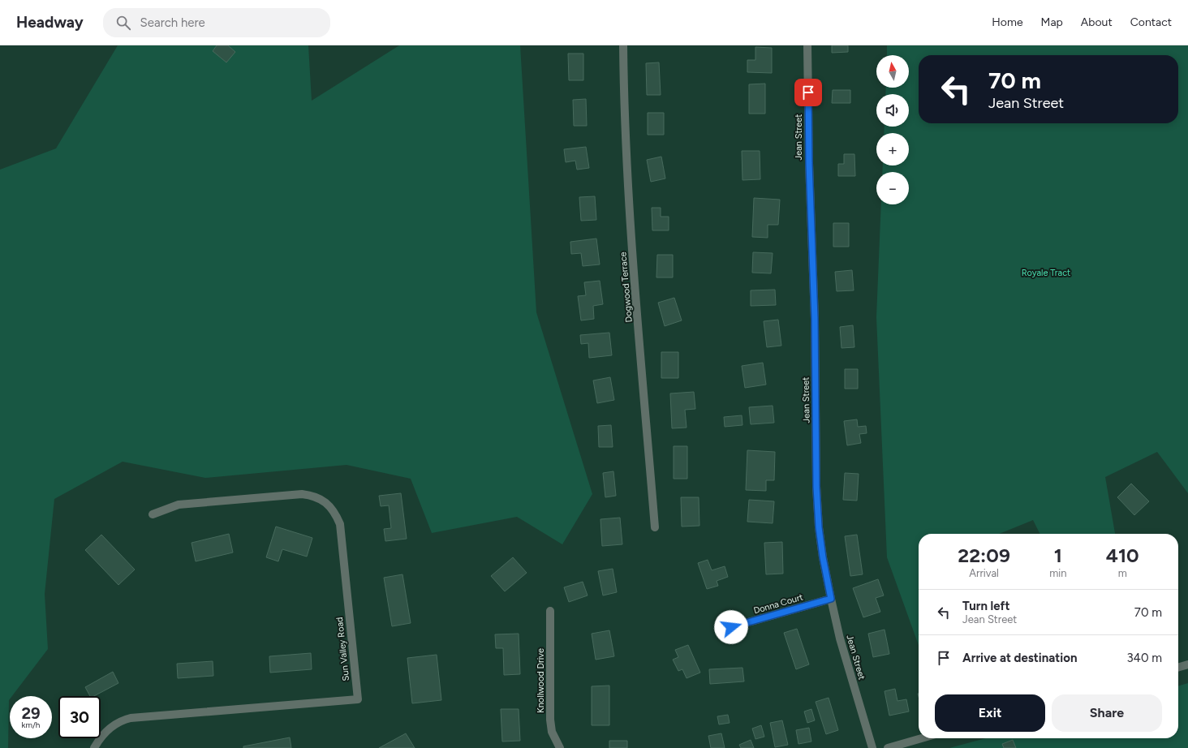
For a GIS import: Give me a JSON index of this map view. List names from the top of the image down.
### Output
{
  "streets": {
    "street": [
      "Jean Street",
      "Dogwood Terrace",
      "Donna Court",
      "Sun Valley Road",
      "Knollwood Drive"
    ]
  },
  "crossings": [
    ["Jean Street", "Donna Court"]
  ],
  "parks": ["Royale Tract"],
  "north": "top",
  "page": {
    "header": "Headway",
    "search": "Search here",
    "nav": [
      "Home",
      "Map",
      "About",
      "Contact"
    ],
    "map_buttons": ["+", "−"],
    "turn": ["70 m", "Jean Street"],
    "eta": [
      "22:09",
      "Arrival",
      "1",
      "min",
      "410",
      "m"
    ],
    "list": [
      {
        "name": "Turn left",
        "note": "Jean Street",
        "value": "70 m"
      },
      {
        "name": "Arrive at destination",
        "value": "340 m"
      }
    ],
    "buttons": ["Exit", "Share"],
    "speed": "29 km/h",
    "limit": "30"
  }
}
